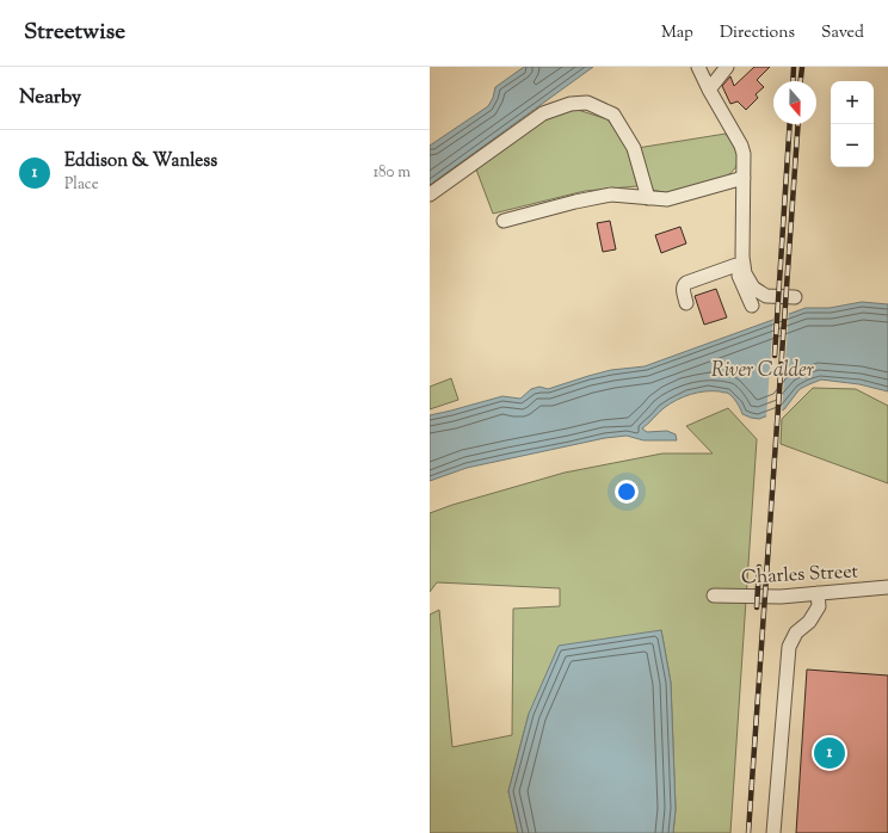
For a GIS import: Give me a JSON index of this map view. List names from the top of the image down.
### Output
{
  "streets": {
    "street": ["Charles Street"]
  },
  "water": ["River Calder"],
  "north": "bottom",
  "page": {
    "header": "Streetwise",
    "nav": ["Map", "Directions", "Saved"],
    "heading": "Nearby",
    "map_buttons": ["+", "−"],
    "list": [
      {
        "mark": "1",
        "name": "Eddison & Wanless",
        "note": "Place",
        "value": "180 m"
      }
    ],
    "pins": "1"
  }
}
